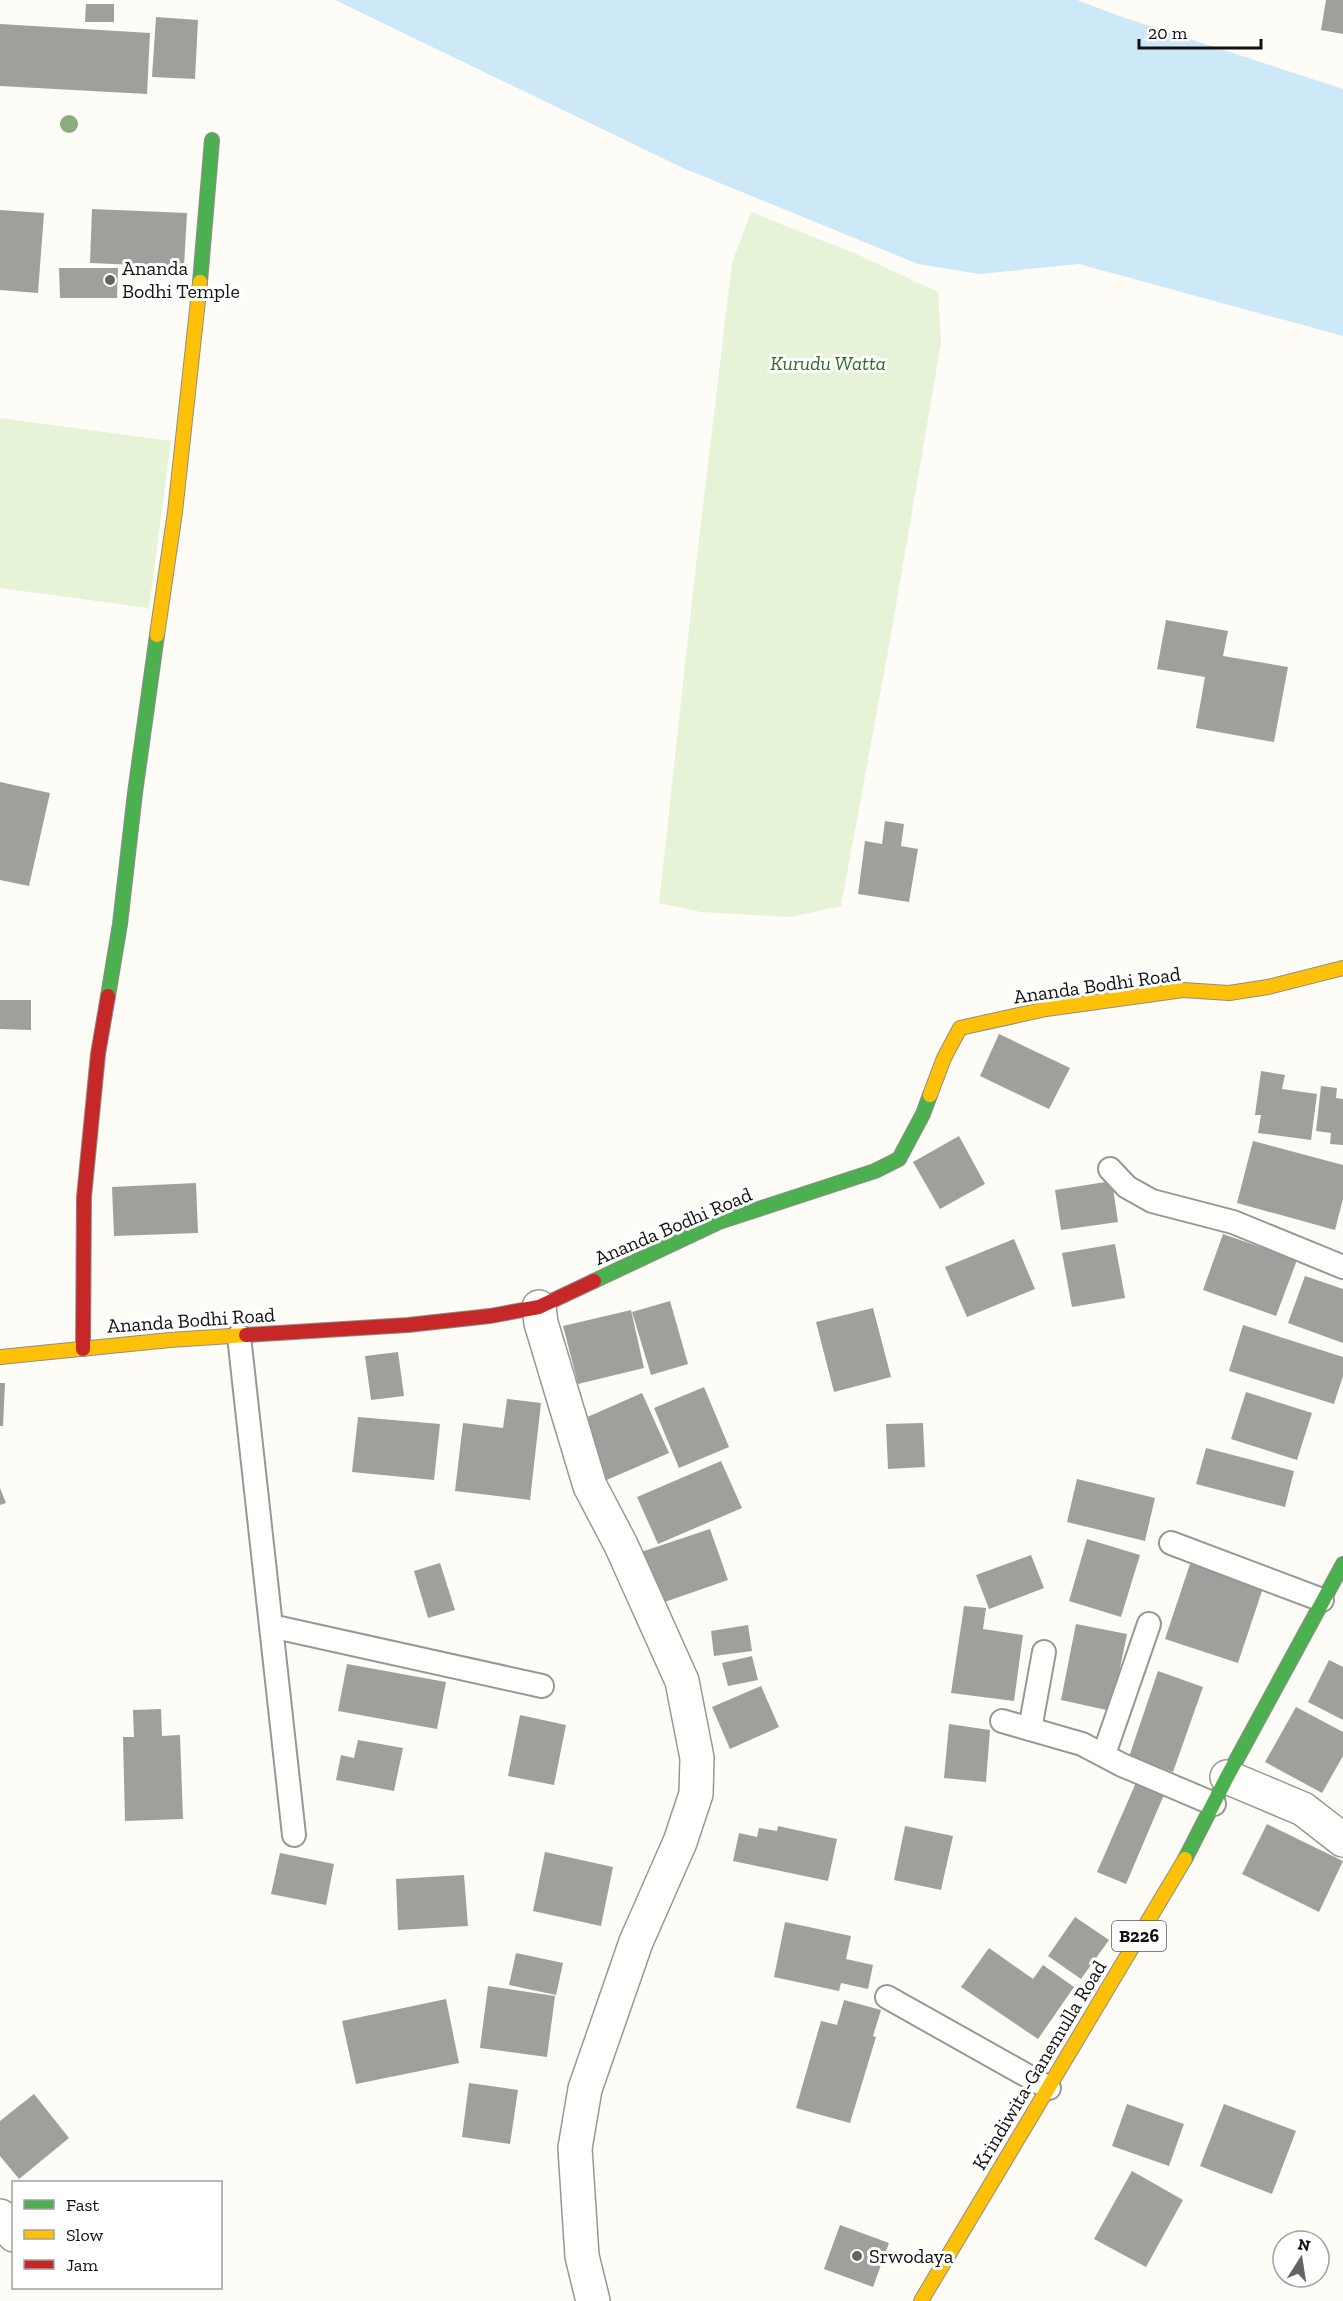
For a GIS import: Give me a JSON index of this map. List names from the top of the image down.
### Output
{
  "streets": {
    "street": ["Ananda Bodhi Road", "B226", "Krindiwita-Ganemulla Road"]
  },
  "parks": ["Kurudu Watta"],
  "places": ["Ananda Bodhi Temple", "Srwodaya"],
  "legend": ["Fast", "Slow", "Jam"],
  "scale_bar": "20 m",
  "north": "top"
}
